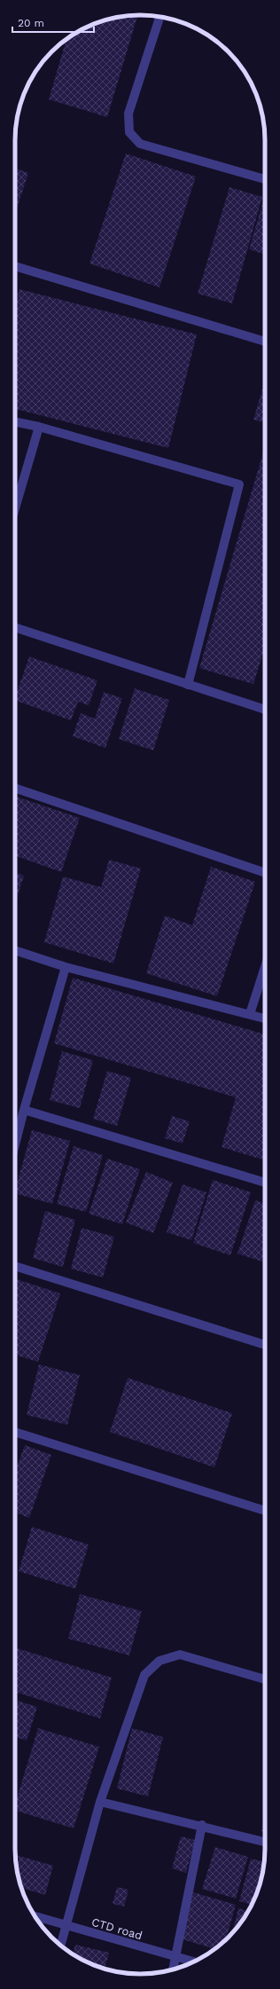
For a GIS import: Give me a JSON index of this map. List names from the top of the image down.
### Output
{
  "streets": {
    "street": ["CTD road"]
  },
  "scale_bar": "20 m"
}
